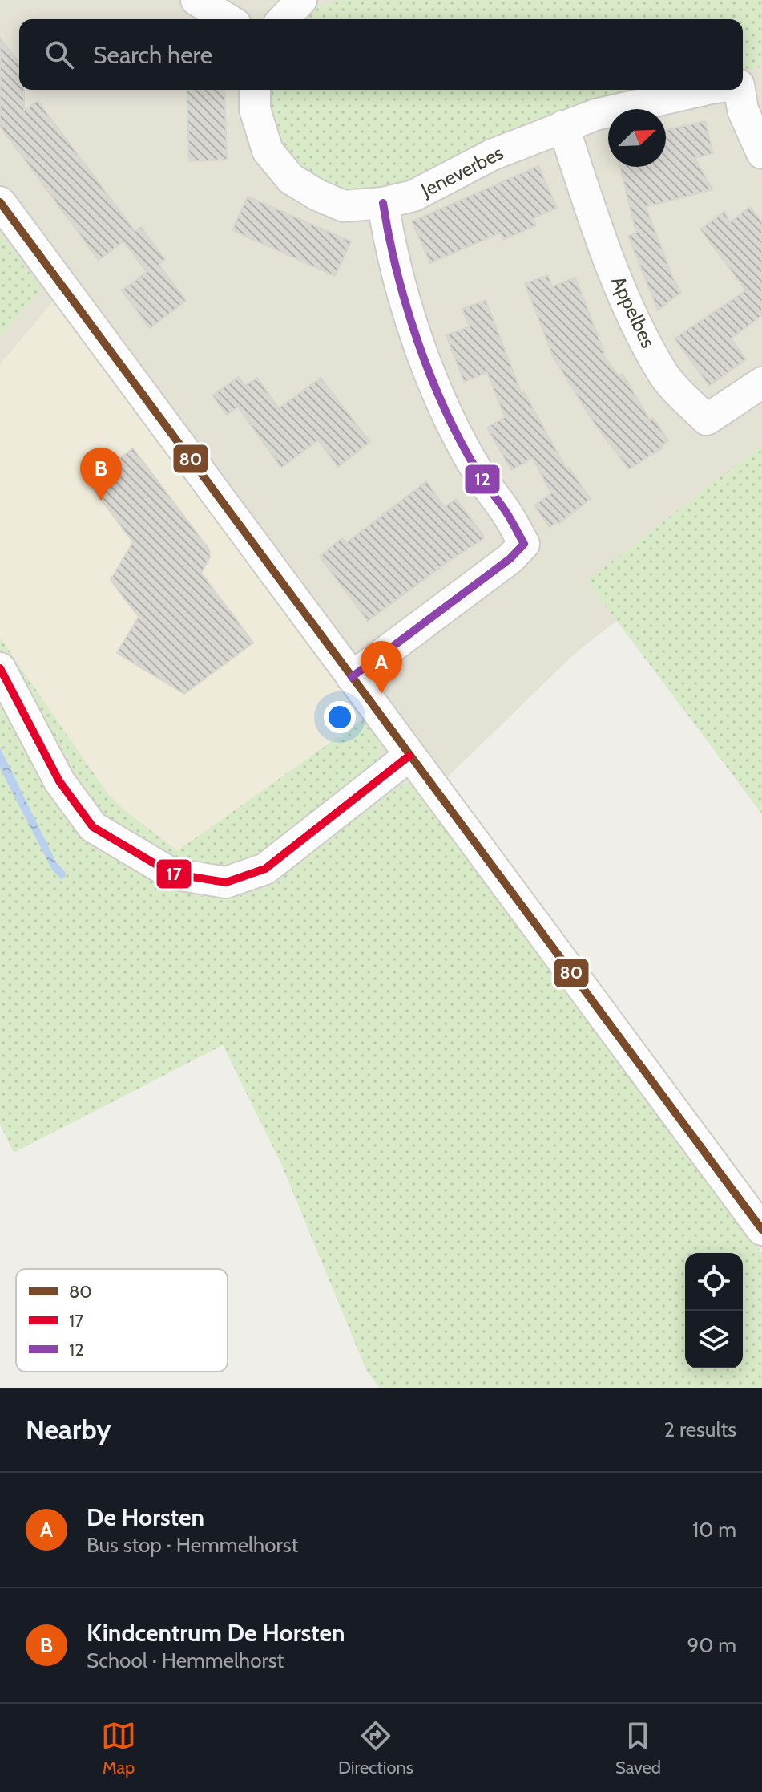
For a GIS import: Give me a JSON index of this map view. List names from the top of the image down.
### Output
{
  "streets": {
    "street": ["Jeneverbes", "Appelbes"]
  },
  "crossings": [
    ["Jeneverbes", "Appelbes"]
  ],
  "lines": ["transit line 80", "transit line 12", "transit line 17"],
  "legend": ["80", "17", "12"],
  "north": "top right",
  "page": {
    "search": "Search here",
    "pins": ["B", "A"],
    "heading": ["Nearby", "2 results"],
    "list": [
      {
        "mark": "A",
        "name": "De Horsten",
        "note": "Bus stop · Hemmelhorst",
        "value": "10 m"
      },
      {
        "mark": "B",
        "name": "Kindcentrum De Horsten",
        "note": "School · Hemmelhorst",
        "value": "90 m"
      }
    ],
    "nav": ["Map", "Directions", "Saved"]
  }
}
